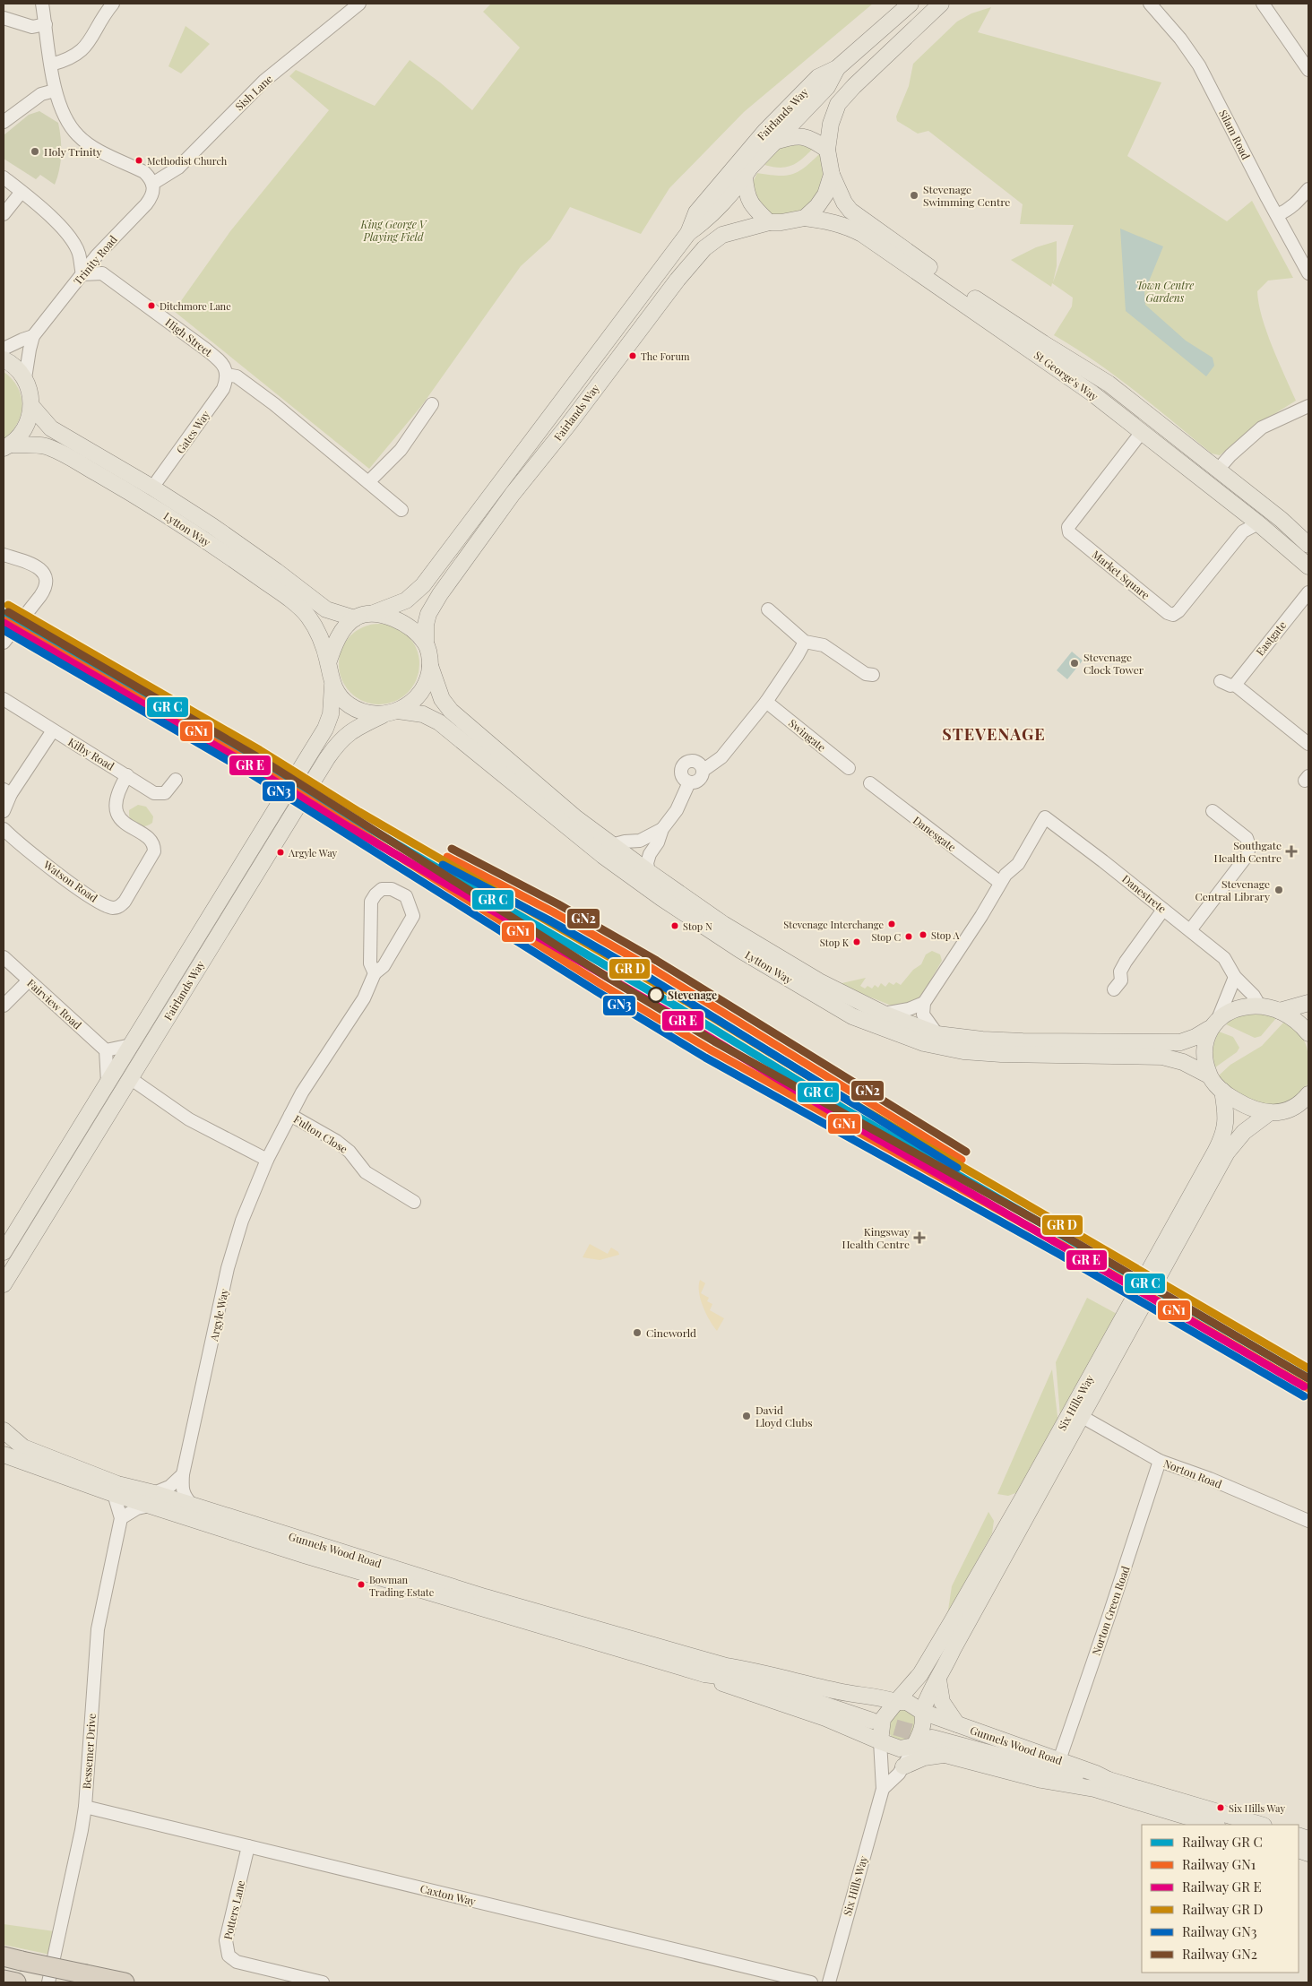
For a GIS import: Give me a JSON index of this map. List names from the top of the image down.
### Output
{
  "streets": {
    "main road": [
      "Fairlands Way",
      "St George's Way",
      "Lytton Way",
      "Six Hills Way",
      "Gunnels Wood Road"
    ],
    "street": [
      "Sish Lane",
      "Silam Road",
      "Trinity Road",
      "High Street",
      "Gates Way",
      "Market Square",
      "Eastgate",
      "Swingate",
      "Kilby Road",
      "Danesgate",
      "Watson Road",
      "Danestrete",
      "Fairview Road",
      "Fulton Close",
      "Argyle Way",
      "Norton Road",
      "Norton Green Road",
      "Bessemer Drive",
      "Caxton Way",
      "Potters Lane"
    ]
  },
  "crossings": [
    ["Sish Lane", "Trinity Road"],
    ["Fairlands Way", "St George's Way"],
    ["Fairlands Way", "Lytton Way"],
    ["Trinity Road", "Lytton Way"],
    ["High Street", "Gates Way"],
    ["St George's Way", "Market Square"],
    ["Gates Way", "Lytton Way"],
    ["Kilby Road", "Watson Road"],
    ["Danesgate", "Danestrete"],
    ["Fulton Close", "Argyle Way"],
    ["Argyle Way", "Gunnels Wood Road"],
    ["Six Hills Way", "Norton Road"],
    ["Six Hills Way", "Gunnels Wood Road"],
    ["Norton Road", "Norton Green Road"],
    ["Gunnels Wood Road", "Norton Green Road"],
    ["Gunnels Wood Road", "Bessemer Drive"],
    ["Bessemer Drive", "Caxton Way"],
    ["Caxton Way", "Potters Lane"]
  ],
  "districts": ["STEVENAGE"],
  "parks": ["King George V Playing Field", "Town Centre Gardens"],
  "places": {
    "other": [
      "Holy Trinity",
      "Methodist Church",
      "Stevenage Swimming Centre",
      "Ditchmore Lane",
      "The Forum",
      "Stevenage Clock Tower",
      "Argyle Way",
      "Stevenage Central Library",
      "Stevenage Interchange",
      "Stop N",
      "Stop A",
      "Stop C",
      "Stop K",
      "Stevenage",
      "Cineworld",
      "David Lloyd Clubs",
      "Bowman Trading Estate",
      "Six Hills Way"
    ],
    "health": ["Southgate Health Centre", "Kingsway Health Centre"]
  },
  "lines": ["rail line GN2", "rail line GN1", "rail line GN3"],
  "legend": [
    "Railway GR C",
    "Railway GN1",
    "Railway GR E",
    "Railway GR D",
    "Railway GN3",
    "Railway GN2"
  ]
}
